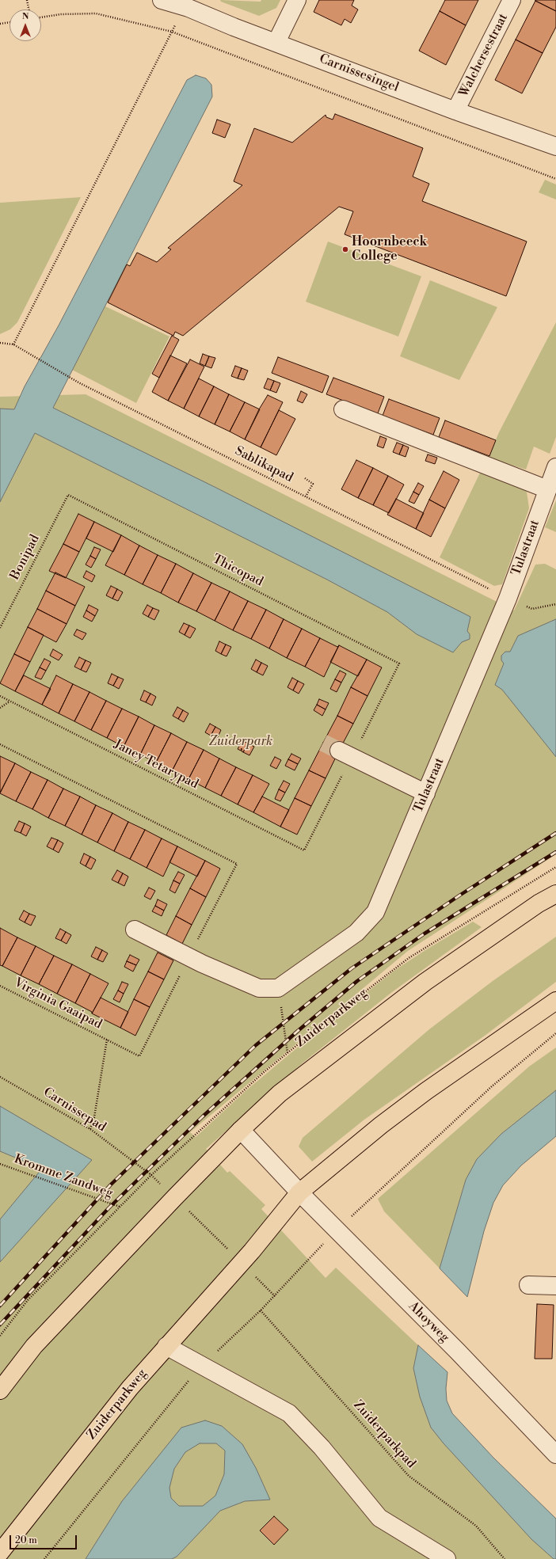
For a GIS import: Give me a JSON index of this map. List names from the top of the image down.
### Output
{
  "streets": {
    "main road": ["Zuiderparkweg"],
    "street": [
      "Walchersestraat",
      "Carnissesingel",
      "Tulastraat",
      "Ahoyweg"
    ],
    "path": [
      "Sablikapad",
      "Bonipad",
      "Thicopad",
      "Janey Tetarypad",
      "Virginia Gaaipad",
      "Carnissepad",
      "Kromme Zandweg",
      "Zuiderparkpad"
    ]
  },
  "crossings": [
    ["Walchersestraat", "Carnissesingel"],
    ["Sablikapad", "Tulastraat"],
    ["Bonipad", "Thicopad"],
    ["Virginia Gaaipad", "Carnissepad"],
    ["Zuiderparkweg", "Carnissepad"],
    ["Zuiderparkweg", "Kromme Zandweg"],
    ["Zuiderparkweg", "Ahoyweg"]
  ],
  "parks": ["Zuiderpark"],
  "places": ["Hoornbeeck College"],
  "scale_bar": "20 m",
  "north": "top"
}
